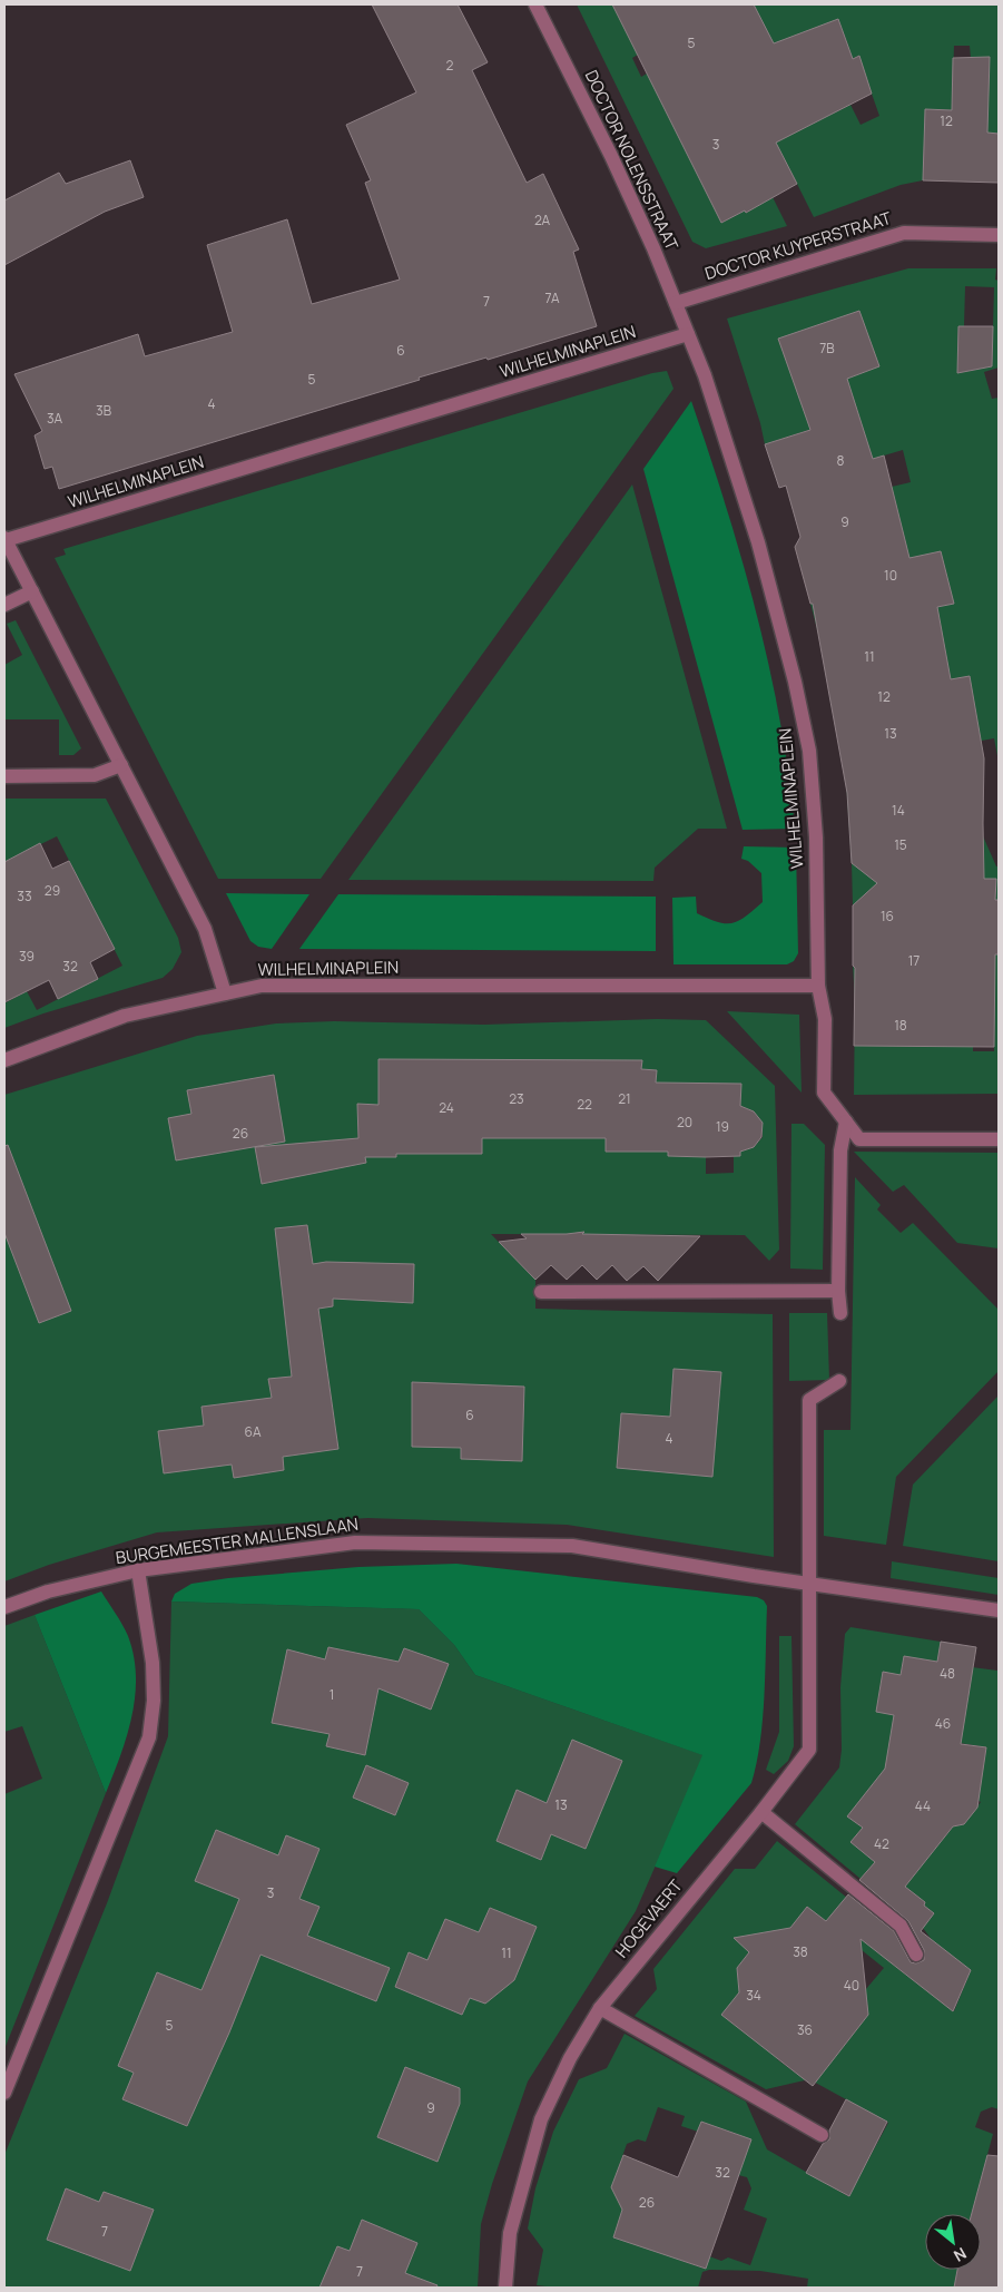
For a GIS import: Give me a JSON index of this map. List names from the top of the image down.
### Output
{
  "streets": {
    "street": [
      "DOCTOR NOLENSSTRAAT",
      "DOCTOR KUYPERSTRAAT",
      "WILHELMINAPLEIN",
      "BURGEMEESTER MALLENSLAAN",
      "HOGEVAERT"
    ]
  },
  "crossings": [
    ["DOCTOR NOLENSSTRAAT", "DOCTOR KUYPERSTRAAT"],
    ["DOCTOR NOLENSSTRAAT", "WILHELMINAPLEIN"],
    ["BURGEMEESTER MALLENSLAAN", "HOGEVAERT"]
  ],
  "house_numbers": [
    "5",
    "2",
    "12",
    "3",
    "2A",
    "7A",
    "7",
    "7B",
    "6",
    "5",
    "4",
    "3B",
    "3A",
    "8",
    "9",
    "10",
    "11",
    "12",
    "13",
    "14",
    "15",
    "29",
    "33",
    "16",
    "39",
    "17",
    "32",
    "18",
    "23",
    "21",
    "22",
    "24",
    "20",
    "19",
    "26",
    "6",
    "6A",
    "4",
    "48",
    "1",
    "46",
    "13",
    "44",
    "42",
    "3",
    "38",
    "11",
    "40",
    "34",
    "5",
    "36",
    "9",
    "32",
    "26",
    "7",
    "7"
  ],
  "north": "bottom right"
}
